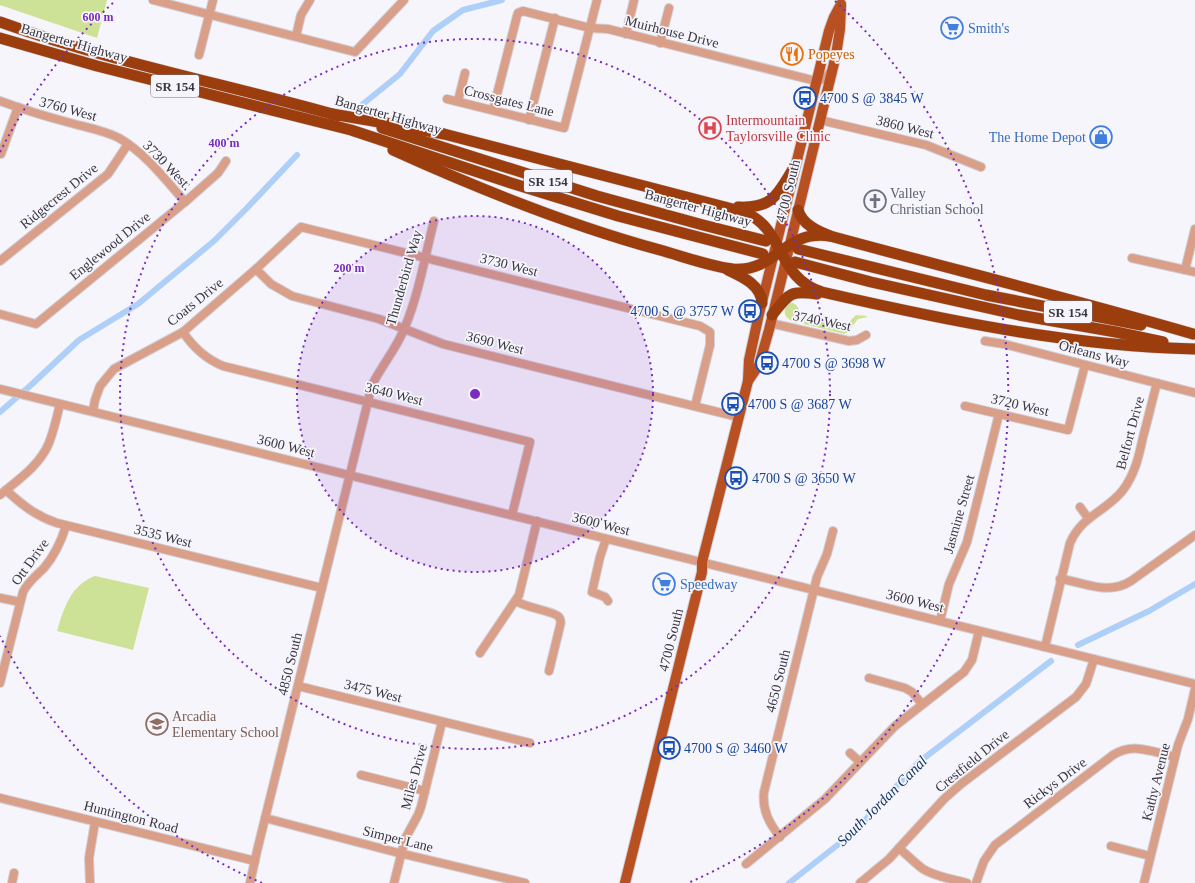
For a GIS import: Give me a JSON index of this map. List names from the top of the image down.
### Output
{
  "streets": {
    "highway": ["Bangerter Highway", "SR 154"],
    "main road": ["4700 South"],
    "street": [
      "Muirhouse Drive",
      "Crossgates Lane",
      "3760 West",
      "3860 West",
      "3730 West",
      "Ridgecrest Drive",
      "Englewood Drive",
      "Thunderbird Way",
      "Coats Drive",
      "3740 West",
      "3690 West",
      "Orleans Way",
      "3640 West",
      "3720 West",
      "Belfort Drive",
      "3600 West",
      "Jasmine Street",
      "3535 West",
      "Ott Drive",
      "4850 South",
      "4650 South",
      "3475 West",
      "Crestfield Drive",
      "Miles Drive",
      "Kathy Avenue",
      "Rickys Drive",
      "Huntington Road",
      "Simper Lane"
    ]
  },
  "crossings": [
    ["Muirhouse Drive", "Crossgates Lane"],
    ["Muirhouse Drive", "4700 South"],
    ["Bangerter Highway", "4700 South"],
    ["SR 154", "4700 South"],
    ["3760 West", "3730 West"],
    ["3760 West", "Ridgecrest Drive"],
    ["3860 West", "4700 South"],
    ["3730 West", "Ridgecrest Drive"],
    ["3730 West", "Englewood Drive"],
    ["3730 West", "Thunderbird Way"],
    ["3730 West", "Coats Drive"],
    ["3730 West", "3690 West"],
    ["4700 South", "3740 West"],
    ["4700 South", "3690 West"],
    ["4700 South", "3600 West"],
    ["Thunderbird Way", "3690 West"],
    ["Thunderbird Way", "3640 West"],
    ["Thunderbird Way", "3600 West"],
    ["Thunderbird Way", "4850 South"],
    ["Coats Drive", "3690 West"],
    ["Coats Drive", "3640 West"],
    ["Coats Drive", "3600 West"],
    ["Orleans Way", "3720 West"],
    ["Orleans Way", "Belfort Drive"],
    ["3640 West", "3600 West"],
    ["3720 West", "Jasmine Street"],
    ["Belfort Drive", "3600 West"],
    ["3600 West", "Jasmine Street"],
    ["3600 West", "4850 South"],
    ["3600 West", "4650 South"],
    ["3600 West", "Crestfield Drive"],
    ["3535 West", "Ott Drive"],
    ["3535 West", "4850 South"],
    ["4850 South", "3475 West"],
    ["4850 South", "Huntington Road"],
    ["4850 South", "Simper Lane"],
    ["3475 West", "Miles Drive"],
    ["Miles Drive", "Simper Lane"],
    ["Kathy Avenue", "Rickys Drive"]
  ],
  "water": ["South Jordan Canal"],
  "places": {
    "supermarket": ["Smith's", "Speedway"],
    "restaurant": ["Popeyes"],
    "bus stop": [
      "4700 S @ 3845 W",
      "4700 S @ 3757 W",
      "4700 S @ 3698 W",
      "4700 S @ 3687 W",
      "4700 S @ 3650 W",
      "4700 S @ 3460 W"
    ],
    "hospital": ["Intermountain Taylorsville Clinic"],
    "shop": ["The Home Depot"],
    "church": ["Valley Christian School"],
    "school or university": ["Arcadia Elementary School"]
  },
  "rings": ["600 m", "400 m", "200 m"]
}
